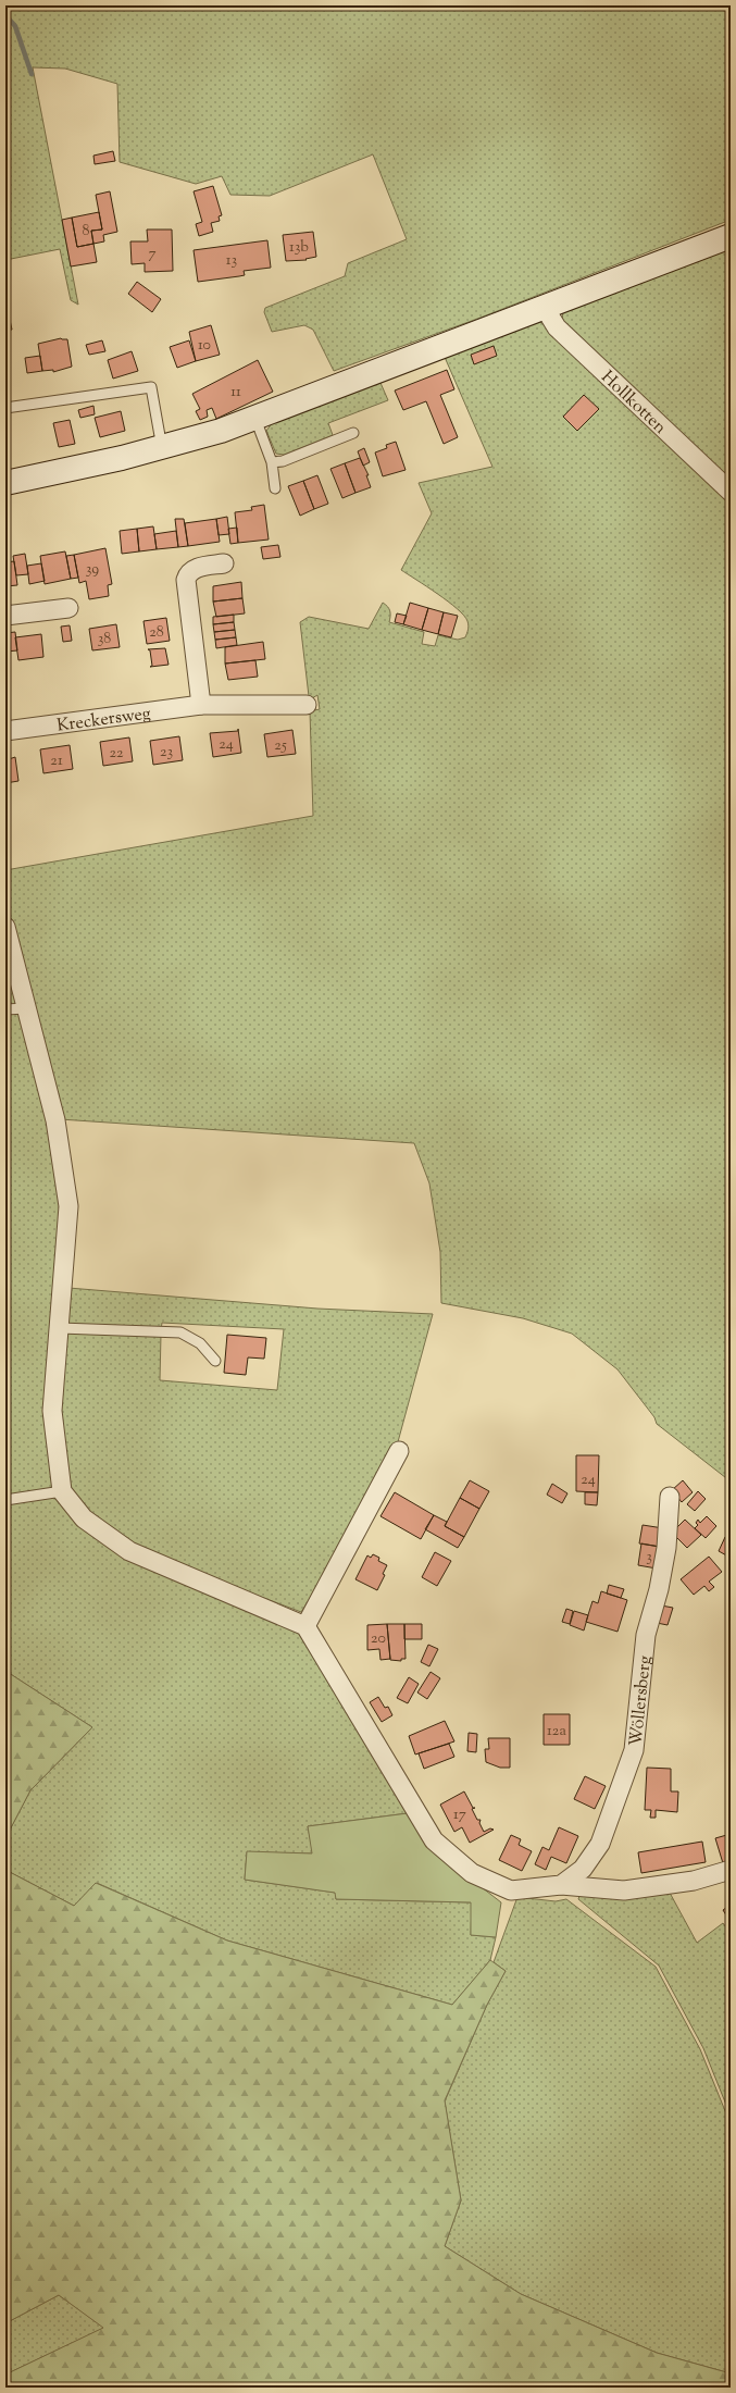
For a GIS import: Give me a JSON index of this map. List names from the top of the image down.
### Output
{
  "streets": {
    "street": ["Hollkotten", "Kreckersweg", "Wöllersberg"]
  },
  "house_numbers": [
    "8",
    "13b",
    "7",
    "13",
    "10",
    "11",
    "39",
    "28",
    "38",
    "24",
    "25",
    "23",
    "22",
    "21",
    "24",
    "3",
    "20",
    "12a",
    "17"
  ]
}
